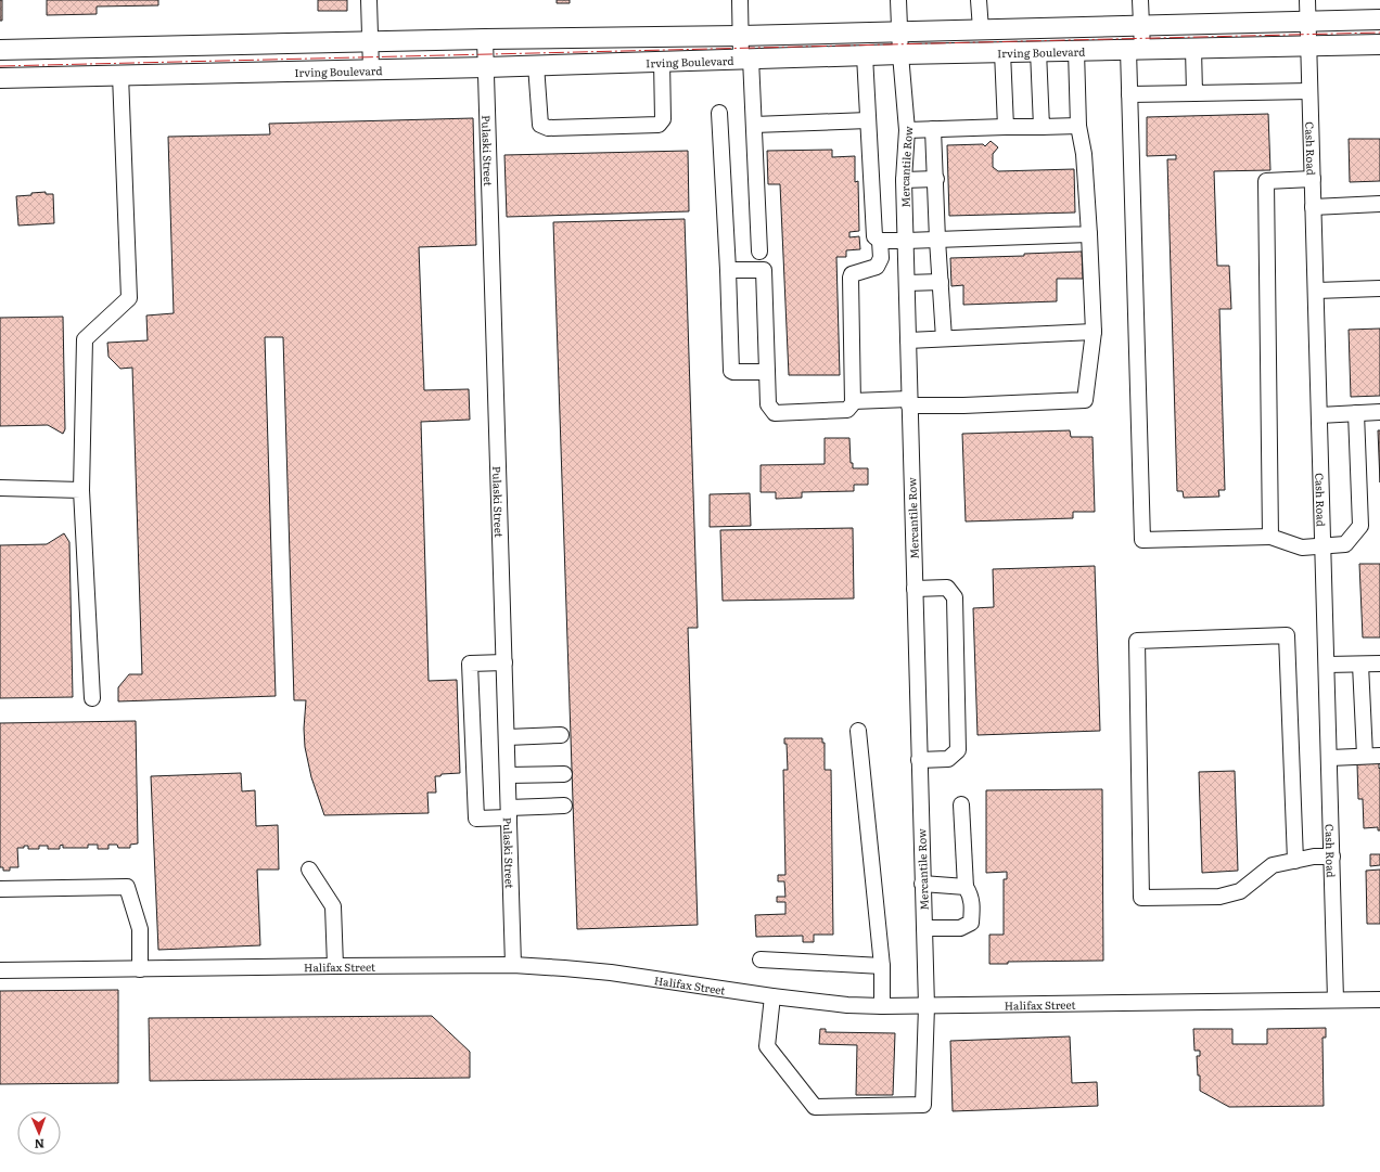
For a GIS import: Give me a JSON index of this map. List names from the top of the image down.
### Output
{
  "streets": {
    "main road": ["Irving Boulevard"],
    "street": [
      "Cash Road",
      "Pulaski Street",
      "Mercantile Row",
      "Halifax Street"
    ]
  },
  "crossings": [
    ["Irving Boulevard", "Cash Road"],
    ["Irving Boulevard", "Pulaski Street"],
    ["Irving Boulevard", "Mercantile Row"],
    ["Cash Road", "Halifax Street"],
    ["Pulaski Street", "Halifax Street"],
    ["Mercantile Row", "Halifax Street"]
  ],
  "north": "bottom"
}
